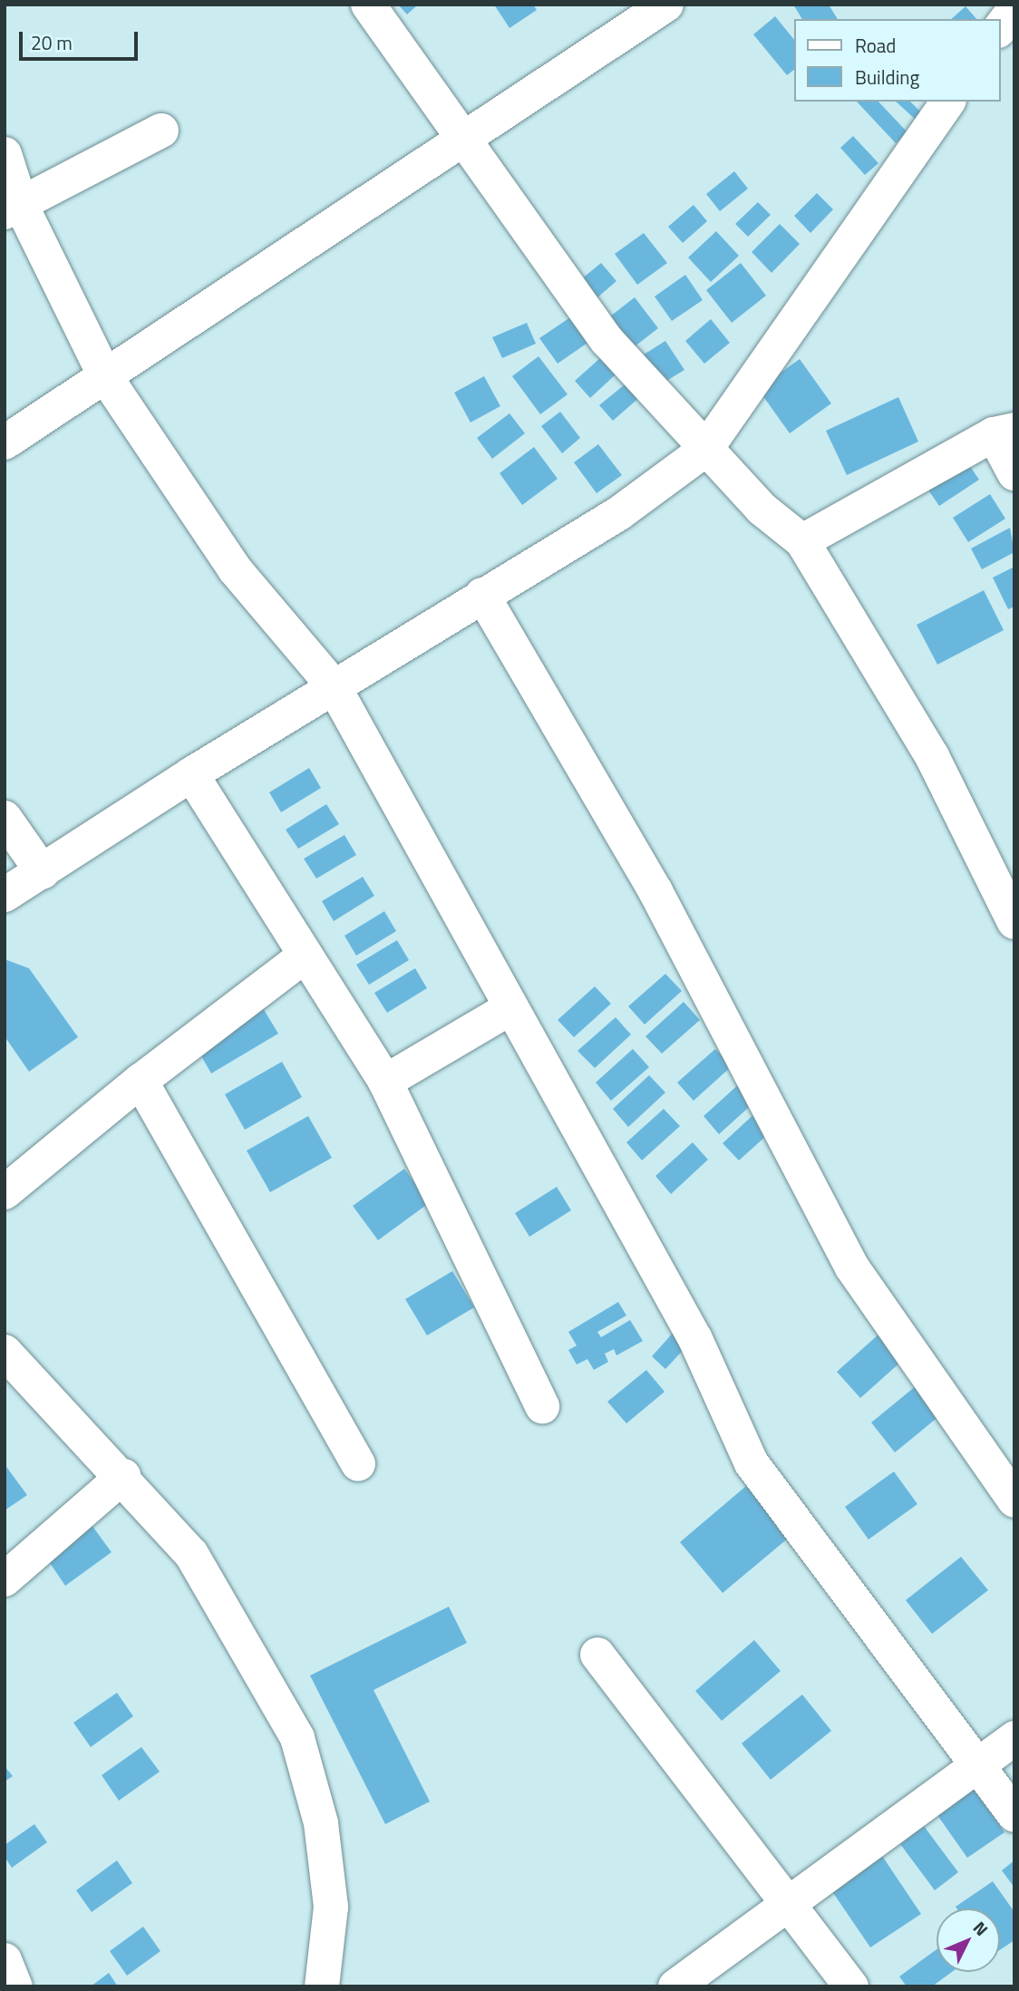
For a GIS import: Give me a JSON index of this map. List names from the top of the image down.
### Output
{
  "legend": ["Road", "Building"],
  "scale_bar": "20 m",
  "north": "top right"
}
